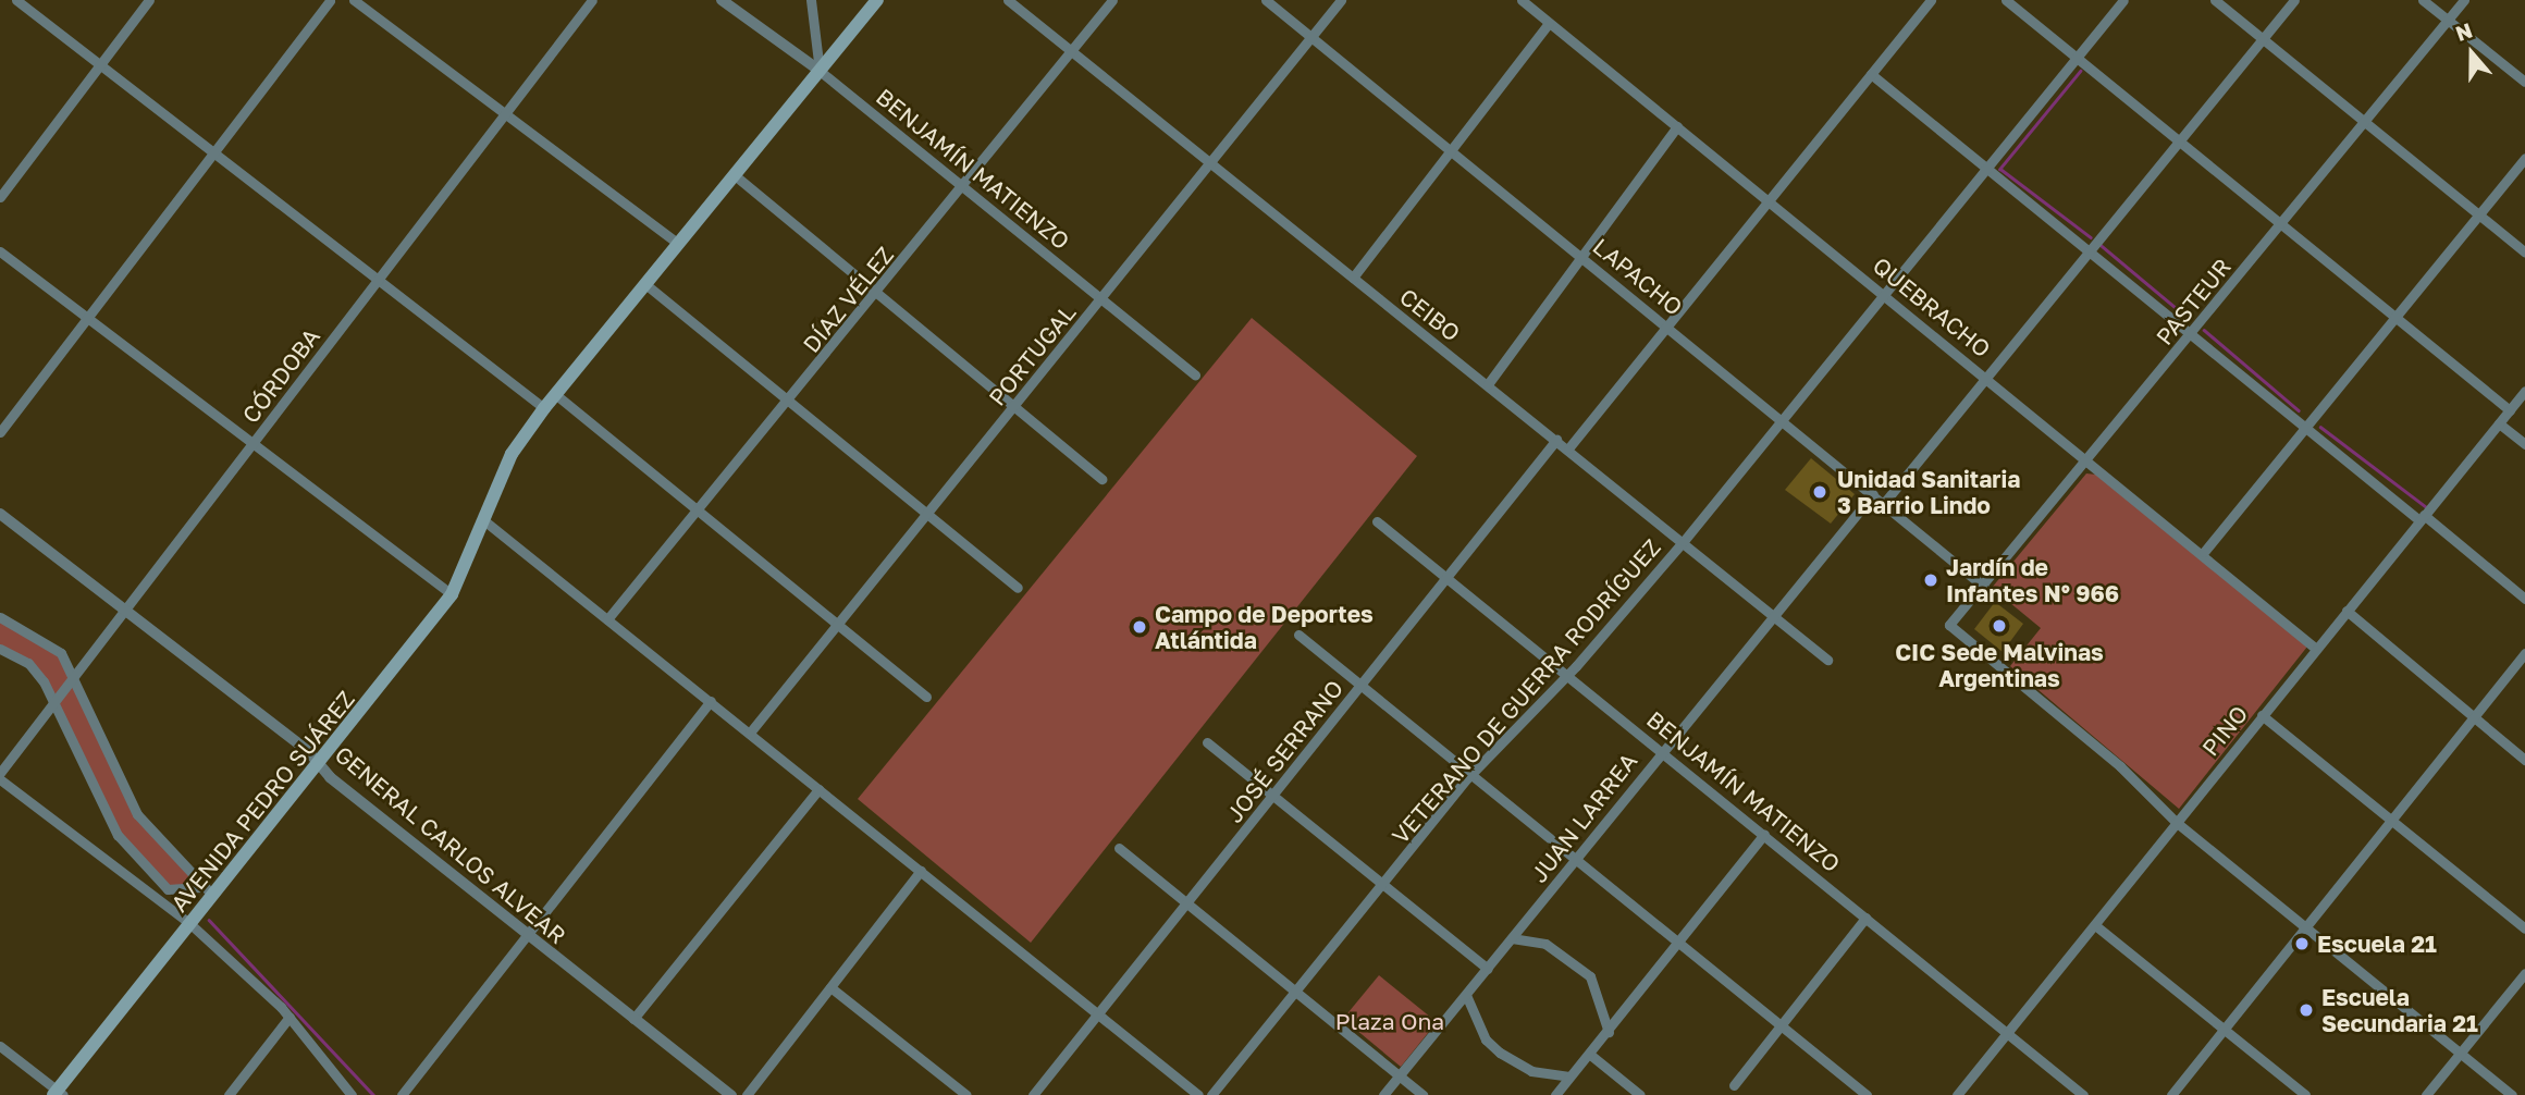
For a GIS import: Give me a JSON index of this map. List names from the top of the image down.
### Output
{
  "streets": {
    "main road": ["AVENIDA PEDRO SUÁREZ"],
    "street": [
      "BENJAMÍN MATIENZO",
      "LAPACHO",
      "DÍAZ VÉLEZ",
      "PASTEUR",
      "QUEBRACHO",
      "CEIBO",
      "PORTUGAL",
      "CÓRDOBA",
      "VETERANO DE GUERRA RODRÍGUEZ",
      "PINO",
      "JOSÉ SERRANO",
      "JUAN LARREA",
      "GENERAL CARLOS ALVEAR"
    ]
  },
  "crossings": [
    ["BENJAMÍN MATIENZO", "DÍAZ VÉLEZ"],
    ["BENJAMÍN MATIENZO", "PORTUGAL"],
    ["BENJAMÍN MATIENZO", "VETERANO DE GUERRA RODRÍGUEZ"],
    ["BENJAMÍN MATIENZO", "PINO"],
    ["BENJAMÍN MATIENZO", "JOSÉ SERRANO"],
    ["BENJAMÍN MATIENZO", "AVENIDA PEDRO SUÁREZ"],
    ["BENJAMÍN MATIENZO", "JUAN LARREA"],
    ["LAPACHO", "PASTEUR"],
    ["LAPACHO", "PORTUGAL"],
    ["LAPACHO", "VETERANO DE GUERRA RODRÍGUEZ"],
    ["LAPACHO", "JUAN LARREA"],
    ["DÍAZ VÉLEZ", "CEIBO"],
    ["PASTEUR", "QUEBRACHO"],
    ["PASTEUR", "PINO"],
    ["QUEBRACHO", "VETERANO DE GUERRA RODRÍGUEZ"],
    ["QUEBRACHO", "PINO"],
    ["CEIBO", "PORTUGAL"],
    ["CEIBO", "VETERANO DE GUERRA RODRÍGUEZ"],
    ["CEIBO", "JOSÉ SERRANO"],
    ["CEIBO", "JUAN LARREA"],
    ["CÓRDOBA", "GENERAL CARLOS ALVEAR"],
    ["AVENIDA PEDRO SUÁREZ", "GENERAL CARLOS ALVEAR"]
  ],
  "parks": ["Plaza Ona"],
  "places": [
    "Unidad Sanitaria 3 Barrio Lindo",
    "Jardín de Infantes N° 966",
    "CIC Sede Malvinas Argentinas",
    "Campo de Deportes Atlántida",
    "Escuela 21",
    "Escuela Secundaria 21"
  ],
  "north": "top"
}
